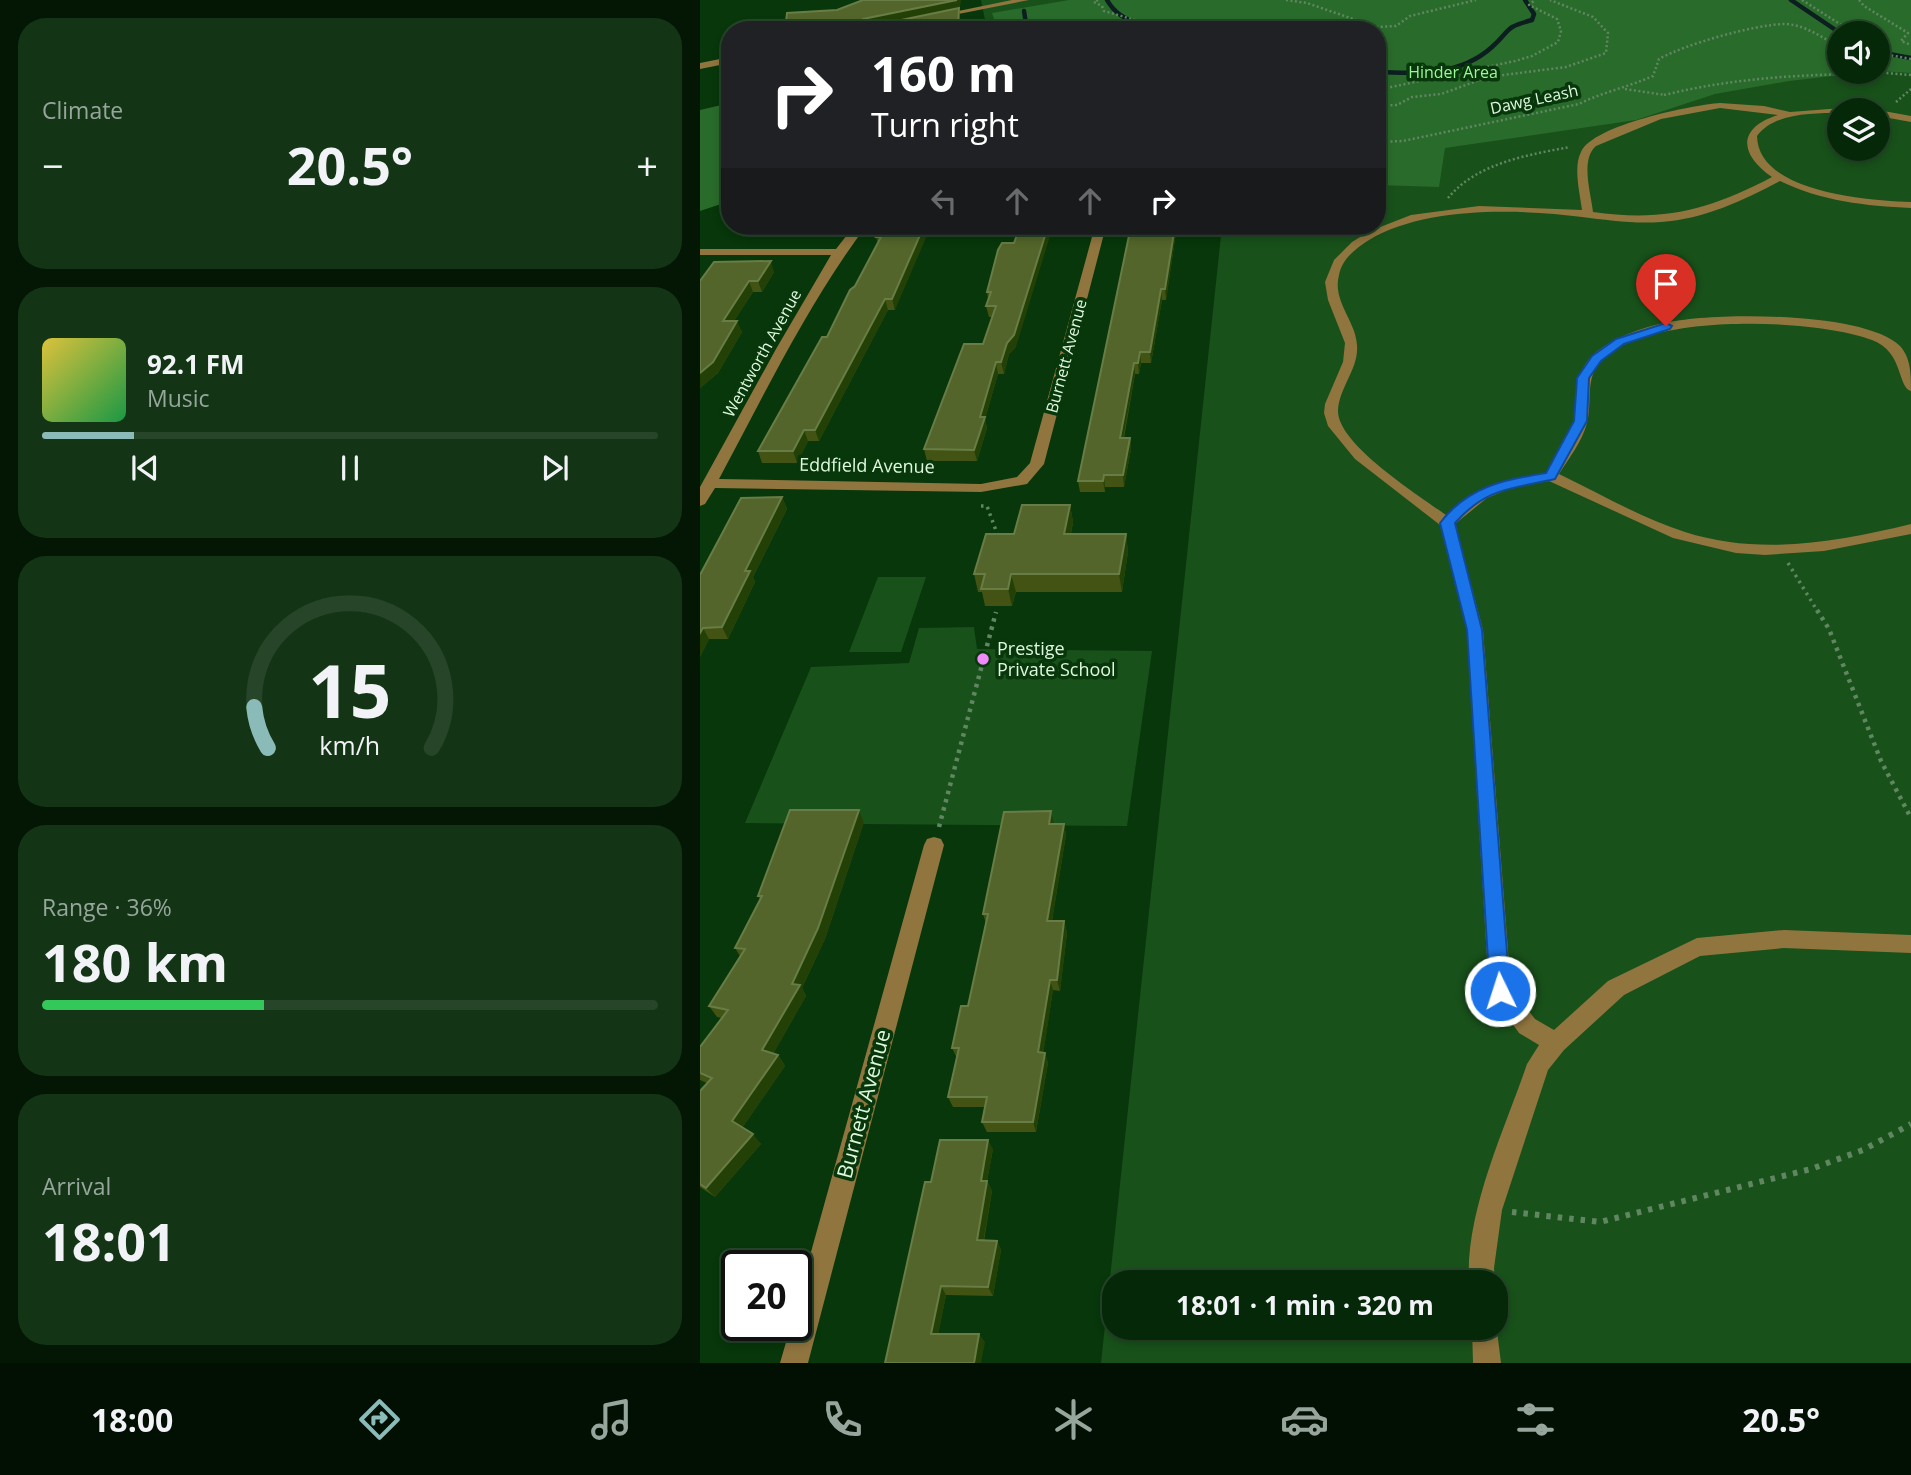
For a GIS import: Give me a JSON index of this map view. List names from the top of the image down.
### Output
{
  "streets": {
    "street": ["Wentworth Avenue", "Burnett Avenue", "Eddfield Avenue"],
    "path": ["Dawg Leash"]
  },
  "crossings": [
    ["Wentworth Avenue", "Eddfield Avenue"],
    ["Burnett Avenue", "Eddfield Avenue"]
  ],
  "parks": ["Hinder Area"],
  "places": ["Prestige Private School"],
  "page": {
    "tile": [
      "Climate",
      ["Range · 36%", "180 km"],
      ["Arrival", "18:01"]
    ],
    "turn": ["160 m", "Turn right"],
    "heat": ["−", "20.5°", "+"],
    "song": ["92.1 FM", "Music"],
    "limit": "20",
    "trip": "18:01 · 1 min · 320 m",
    "tabs": ["18:00", "20.5°"],
    "gauge": ["15", "km/h"]
  }
}
